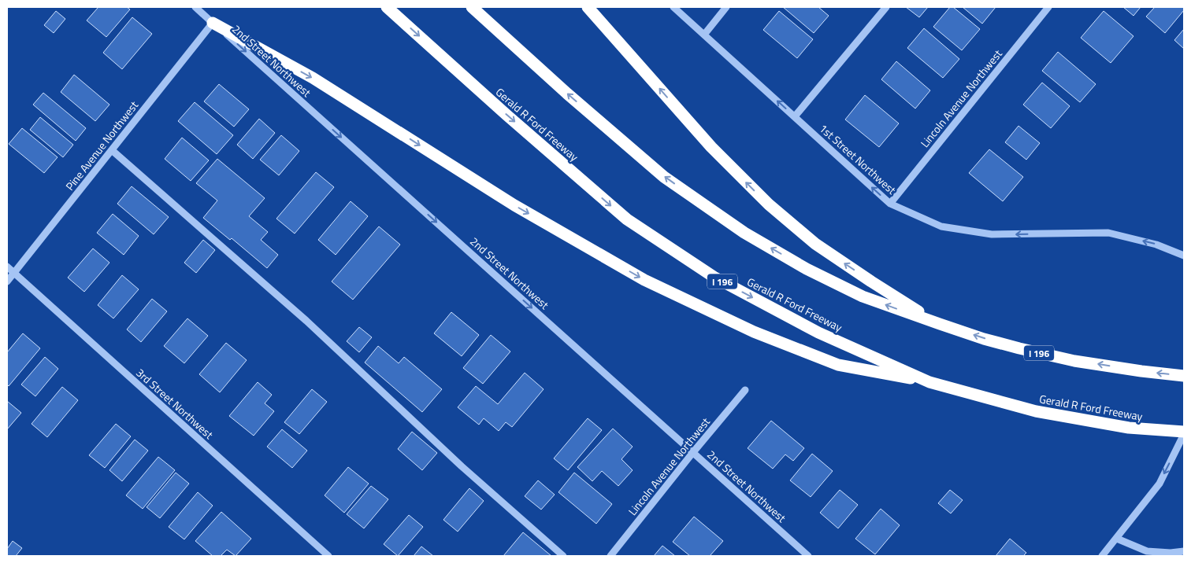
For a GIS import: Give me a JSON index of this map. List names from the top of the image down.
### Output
{
  "streets": {
    "highway": ["Gerald R Ford Freeway", "I 196"],
    "street": [
      "2nd Street Northwest",
      "Lincoln Avenue Northwest",
      "Pine Avenue Northwest",
      "1st Street Northwest",
      "3rd Street Northwest"
    ]
  },
  "crossings": [
    ["2nd Street Northwest", "Lincoln Avenue Northwest"],
    ["2nd Street Northwest", "Pine Avenue Northwest"],
    ["Lincoln Avenue Northwest", "1st Street Northwest"],
    ["Pine Avenue Northwest", "3rd Street Northwest"]
  ],
  "one_way": ["2nd Street Northwest", "1st Street Northwest"]
}
